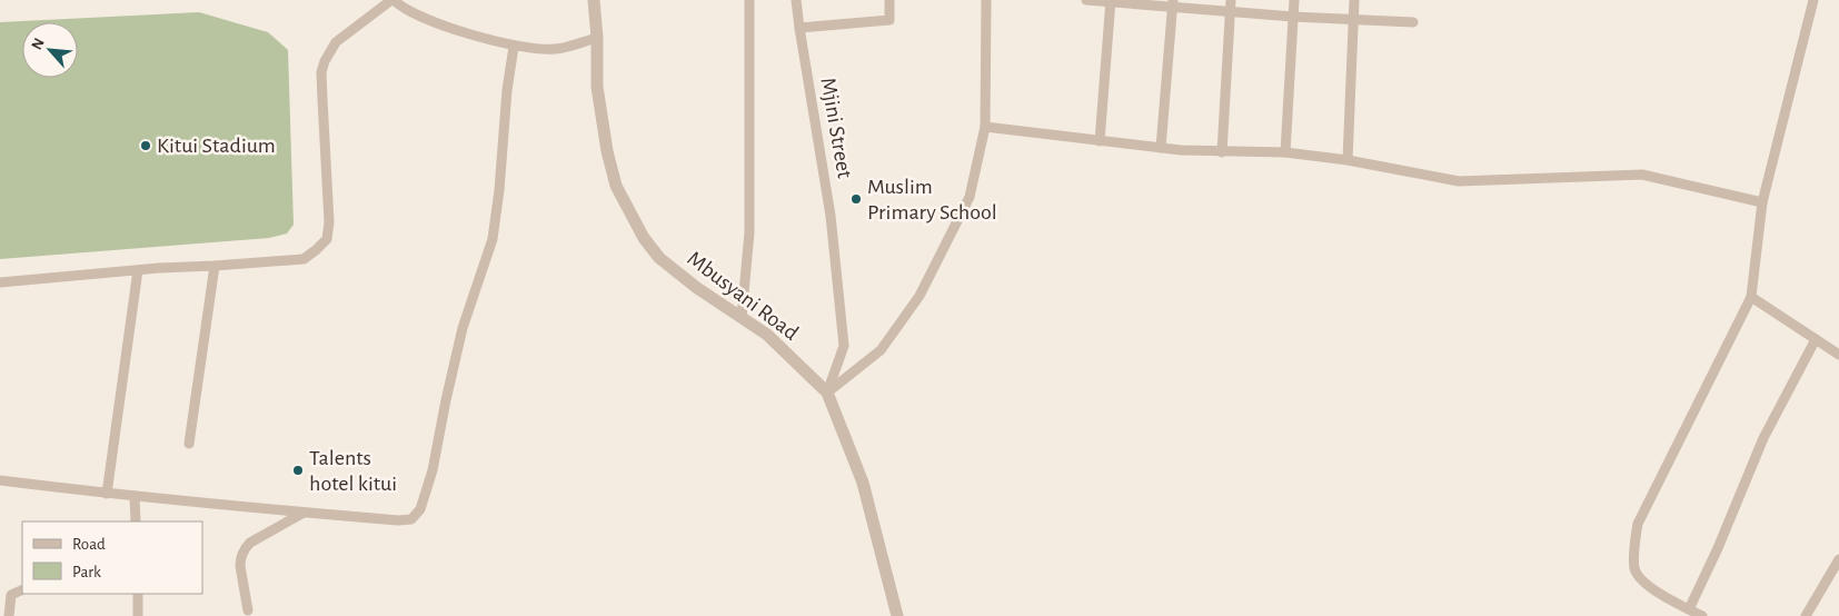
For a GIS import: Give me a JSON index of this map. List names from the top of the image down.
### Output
{
  "streets": {
    "street": ["Mjini Street", "Mbusyani Road"]
  },
  "crossings": [
    ["Mjini Street", "Mbusyani Road"]
  ],
  "places": ["Kitui Stadium", "Muslim Primary School", "Talents hotel kitui"],
  "legend": ["Road", "Park"],
  "north": "top left"
}
